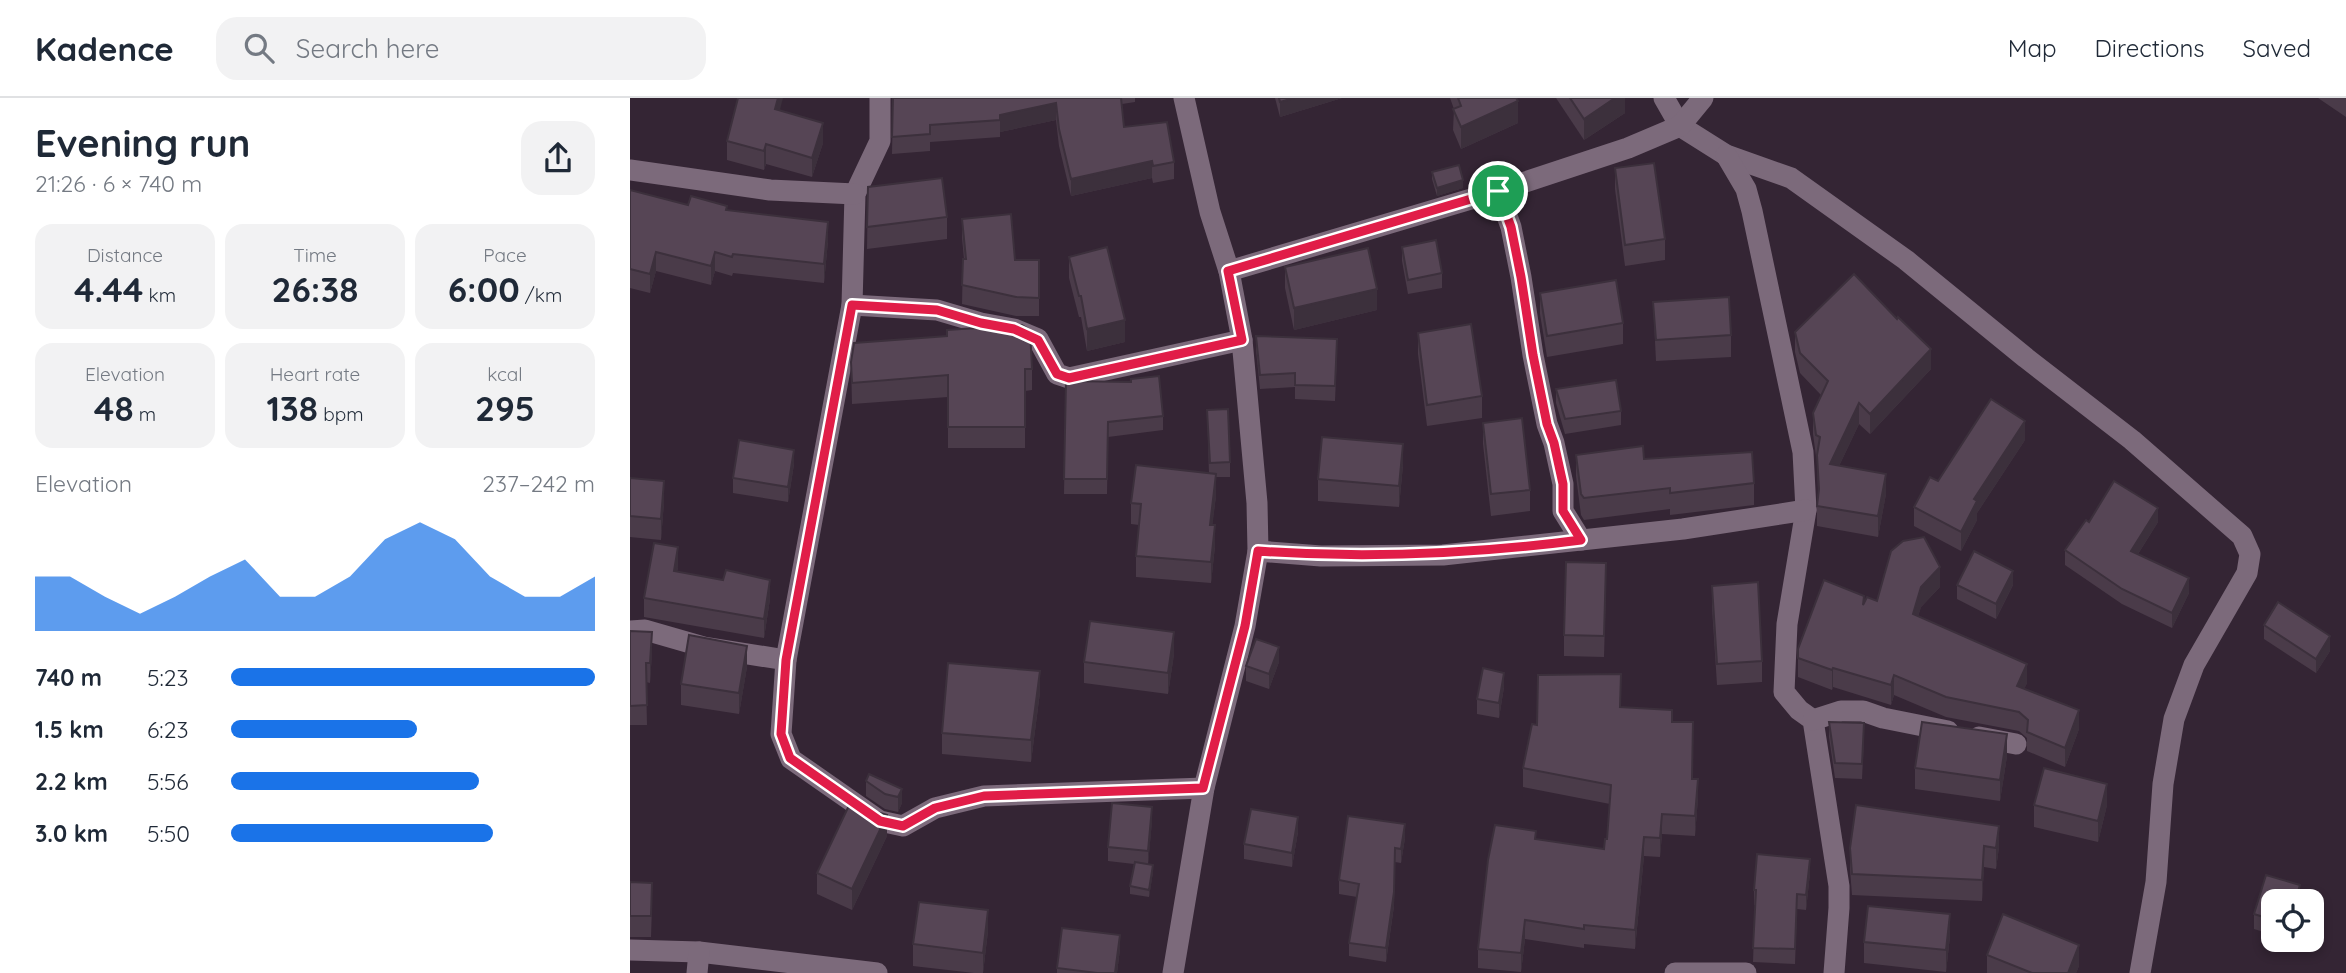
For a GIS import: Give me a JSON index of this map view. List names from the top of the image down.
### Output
{
  "page": {
    "header": "Kadence",
    "search": "Search here",
    "nav": ["Map", "Directions", "Saved"],
    "heading": ["Evening run", "21:26 · 6 × 740 m"],
    "stats": [
      ["Distance", "4.44 km"],
      ["Time", "26:38"],
      ["Pace", "6:00 /km"],
      ["Elevation", "48 m"],
      ["Heart rate", "138 bpm"],
      ["kcal", "295"]
    ],
    "chart": ["Elevation", "237–242 m"],
    "list": [
      {
        "name": "740 m",
        "note": "5:23"
      },
      {
        "name": "1.5 km",
        "note": "6:23"
      },
      {
        "name": "2.2 km",
        "note": "5:56"
      },
      {
        "name": "3.0 km",
        "note": "5:50"
      }
    ]
  }
}
